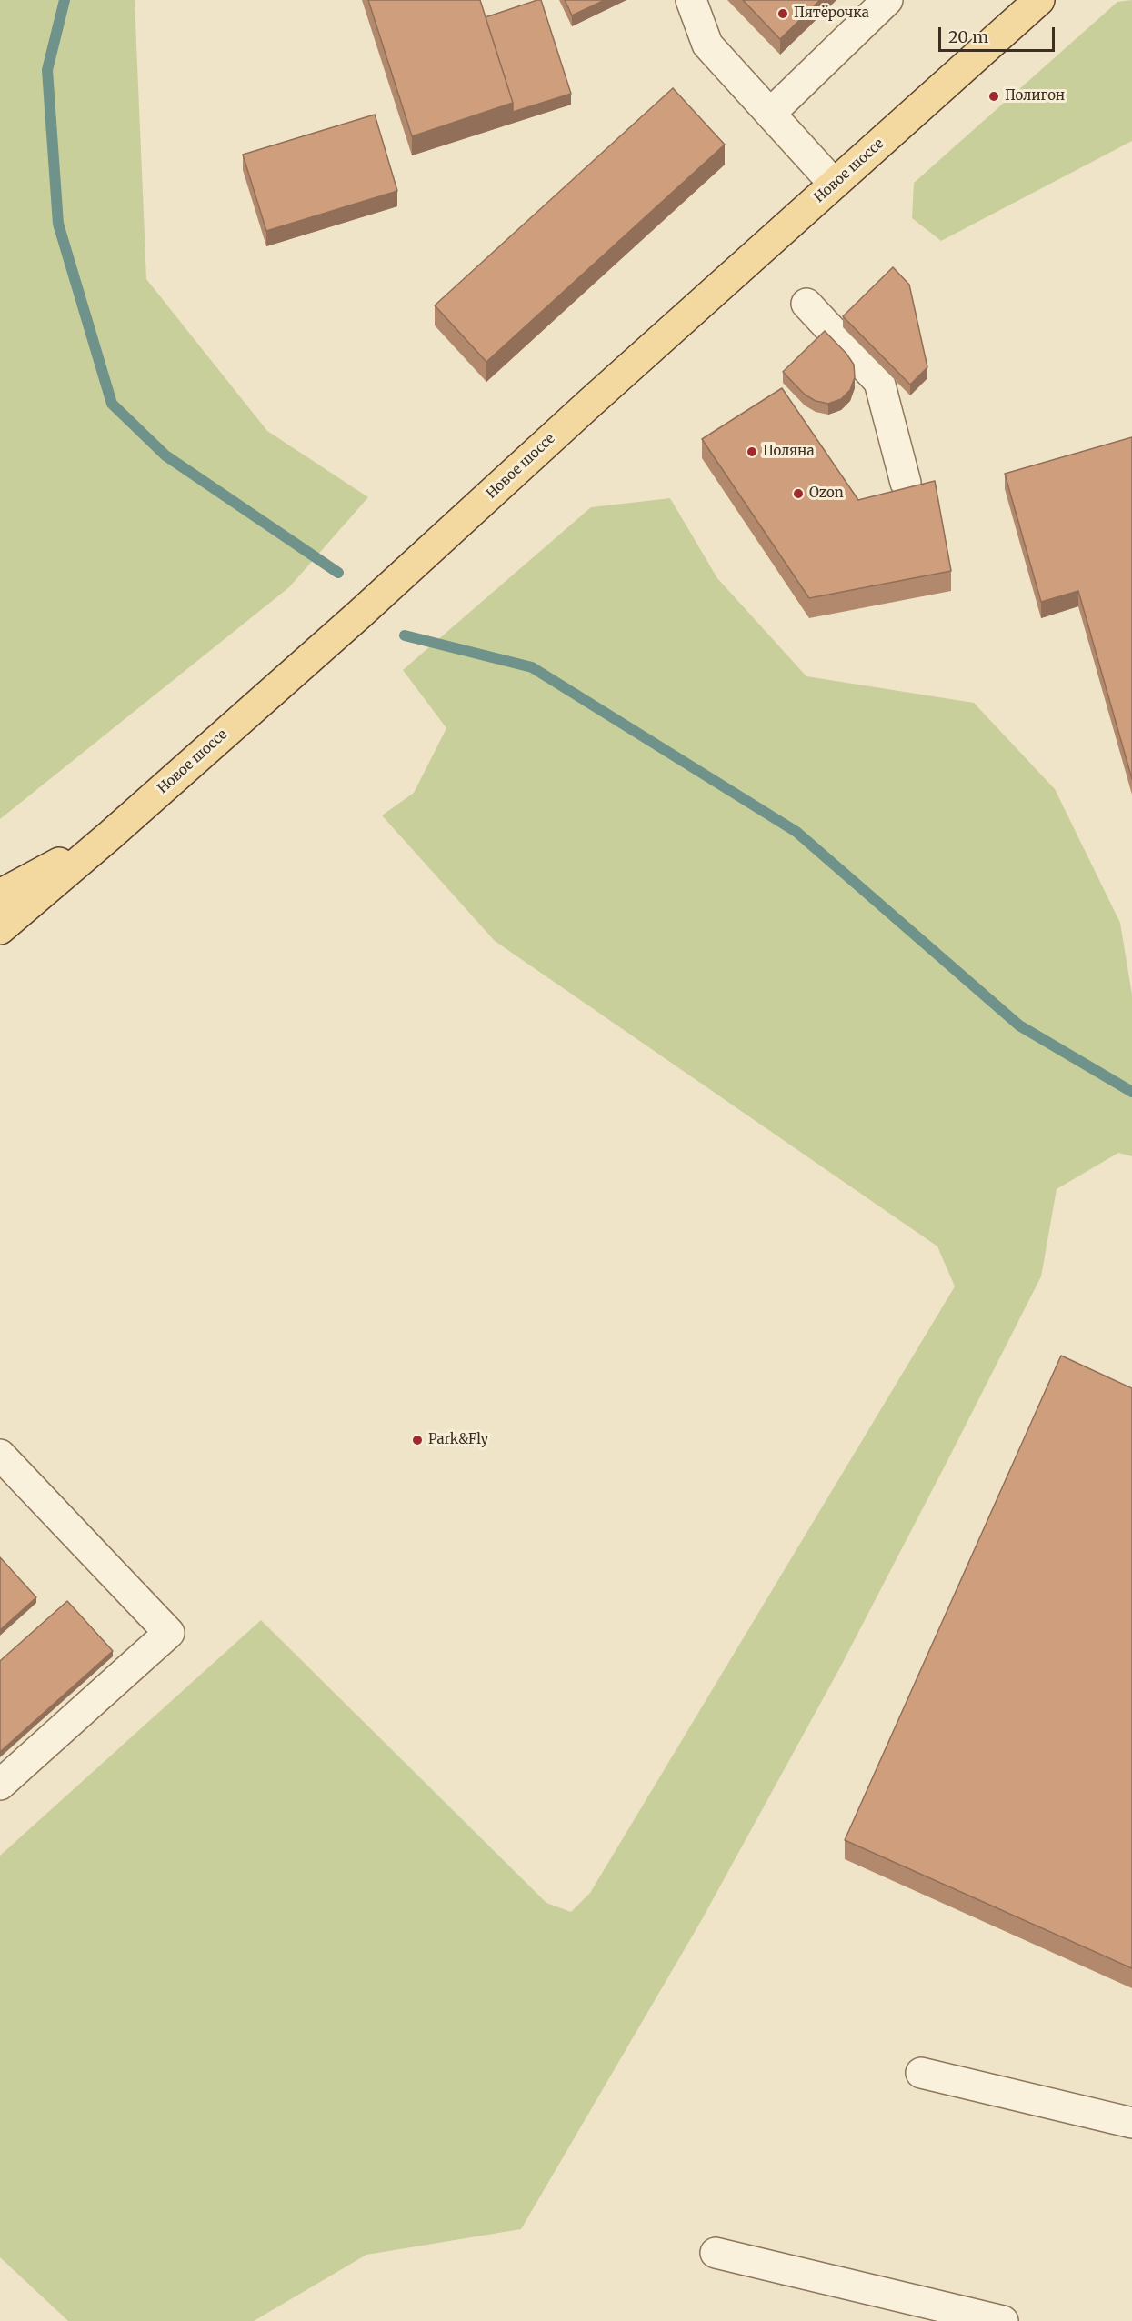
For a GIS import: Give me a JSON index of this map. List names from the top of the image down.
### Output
{
  "streets": {
    "main road": ["Новое шоссе"]
  },
  "places": [
    "Пятёрочка",
    "Полигон",
    "Поляна",
    "Ozon",
    "Park&Fly"
  ],
  "scale_bar": "20 m"
}
